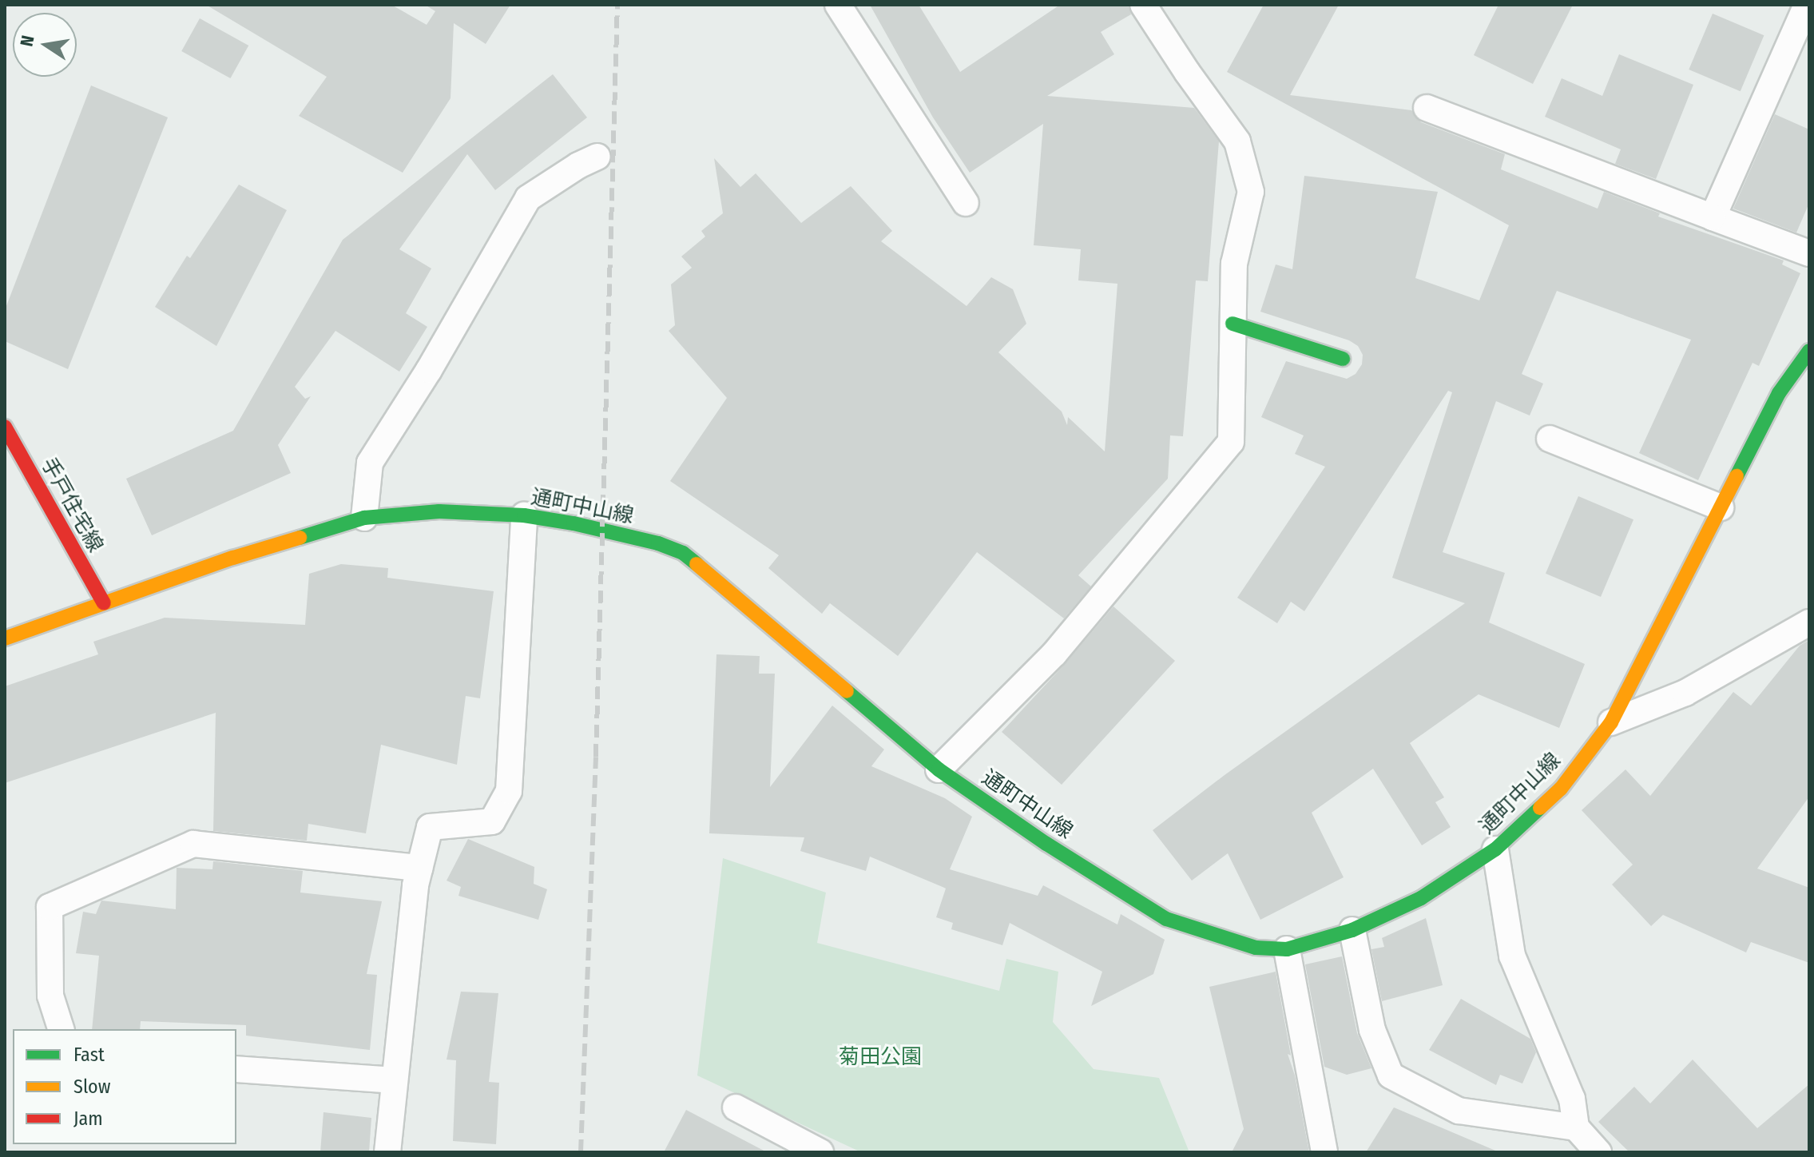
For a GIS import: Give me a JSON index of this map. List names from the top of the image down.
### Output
{
  "streets": {
    "street": ["手戸住宅線", "通町中山線"]
  },
  "crossings": [
    ["手戸住宅線", "通町中山線"]
  ],
  "parks": ["菊田公園"],
  "legend": ["Fast", "Slow", "Jam"],
  "north": "left"
}
